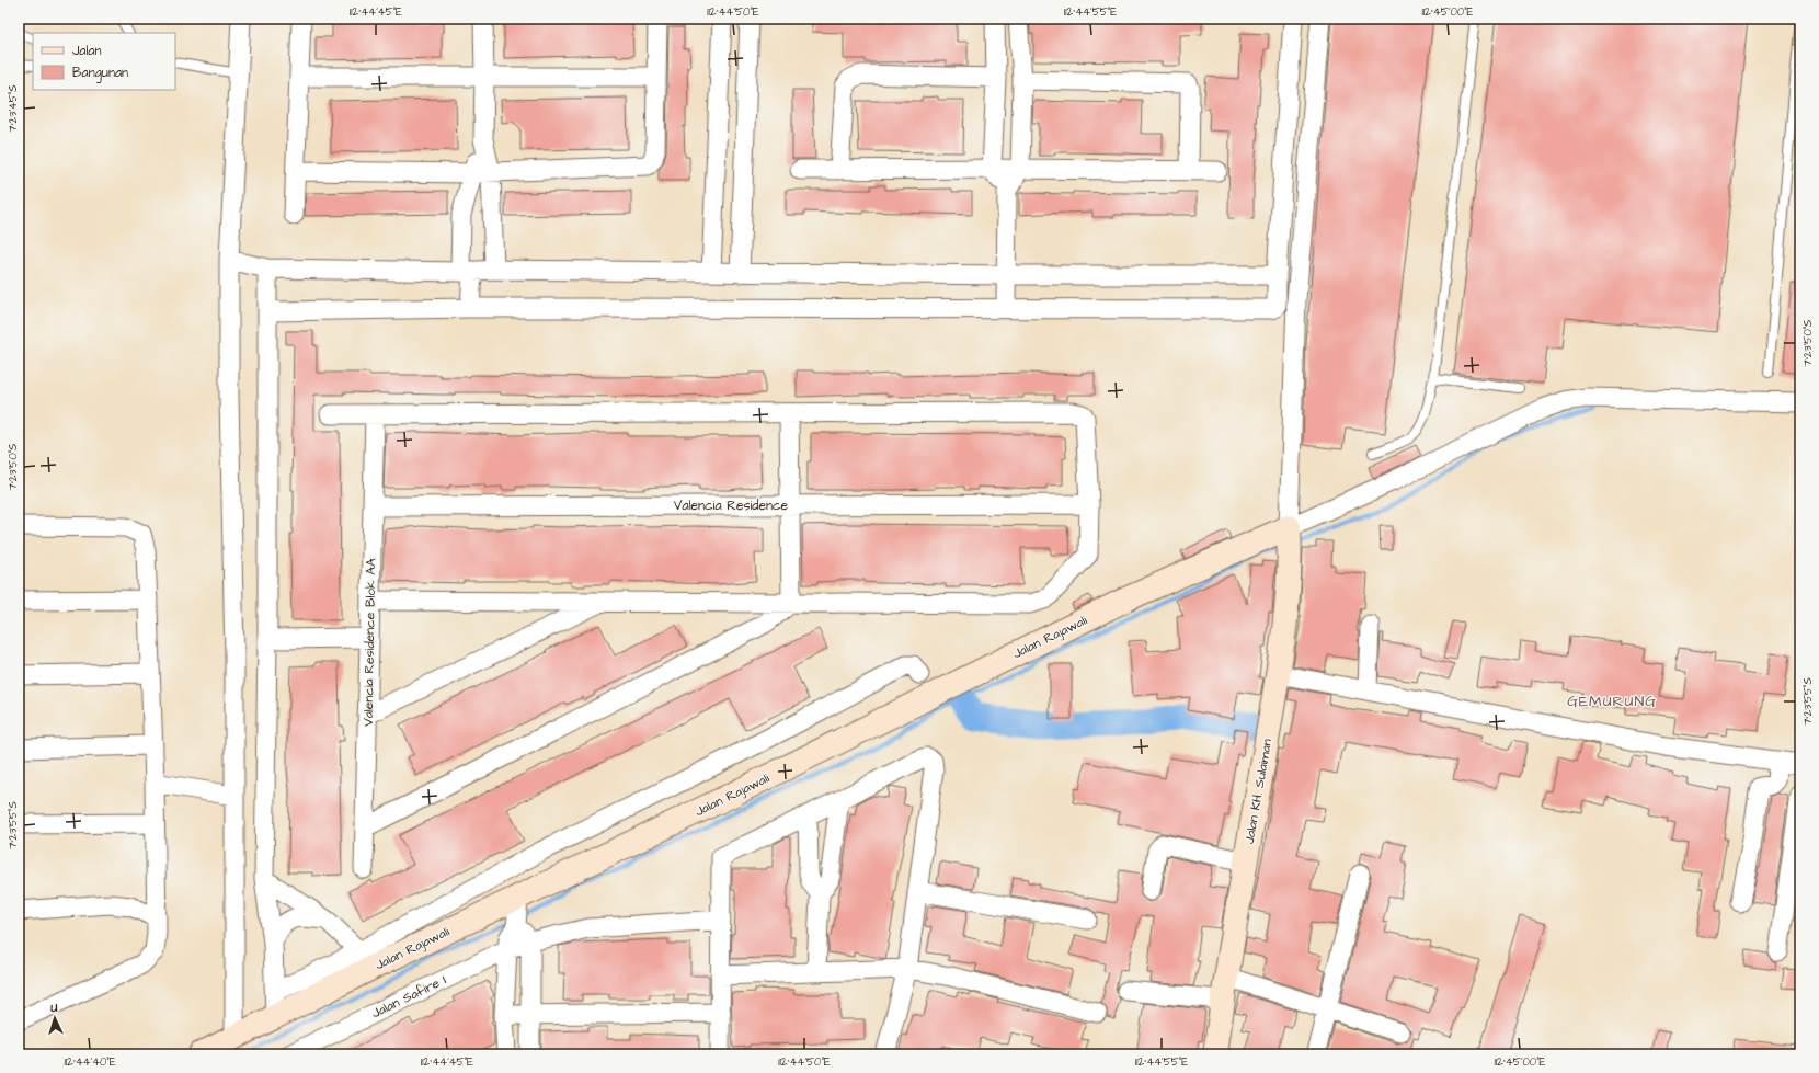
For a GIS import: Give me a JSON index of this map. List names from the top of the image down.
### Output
{
  "streets": {
    "street": [
      "Valencia Residence",
      "Jalan Rajawali",
      "Valencia Residence Blok AA",
      "Jalan KH. Sulaiman",
      "Jalan Safire I"
    ]
  },
  "crossings": [
    ["Valencia Residence", "Valencia Residence Blok AA"],
    ["Jalan Rajawali", "Jalan KH. Sulaiman"]
  ],
  "districts": ["GEMURUNG"],
  "legend": ["Jalan", "Bangunan"],
  "north": "top",
  "coordinates": [
    "112°44'45\"E",
    "112°44'50\"E",
    "112°44'55\"E",
    "112°45'00\"E",
    "7°23'45\"S",
    "7°23'50\"S",
    "7°23'55\"S",
    "112°44'40\"E"
  ]
}
